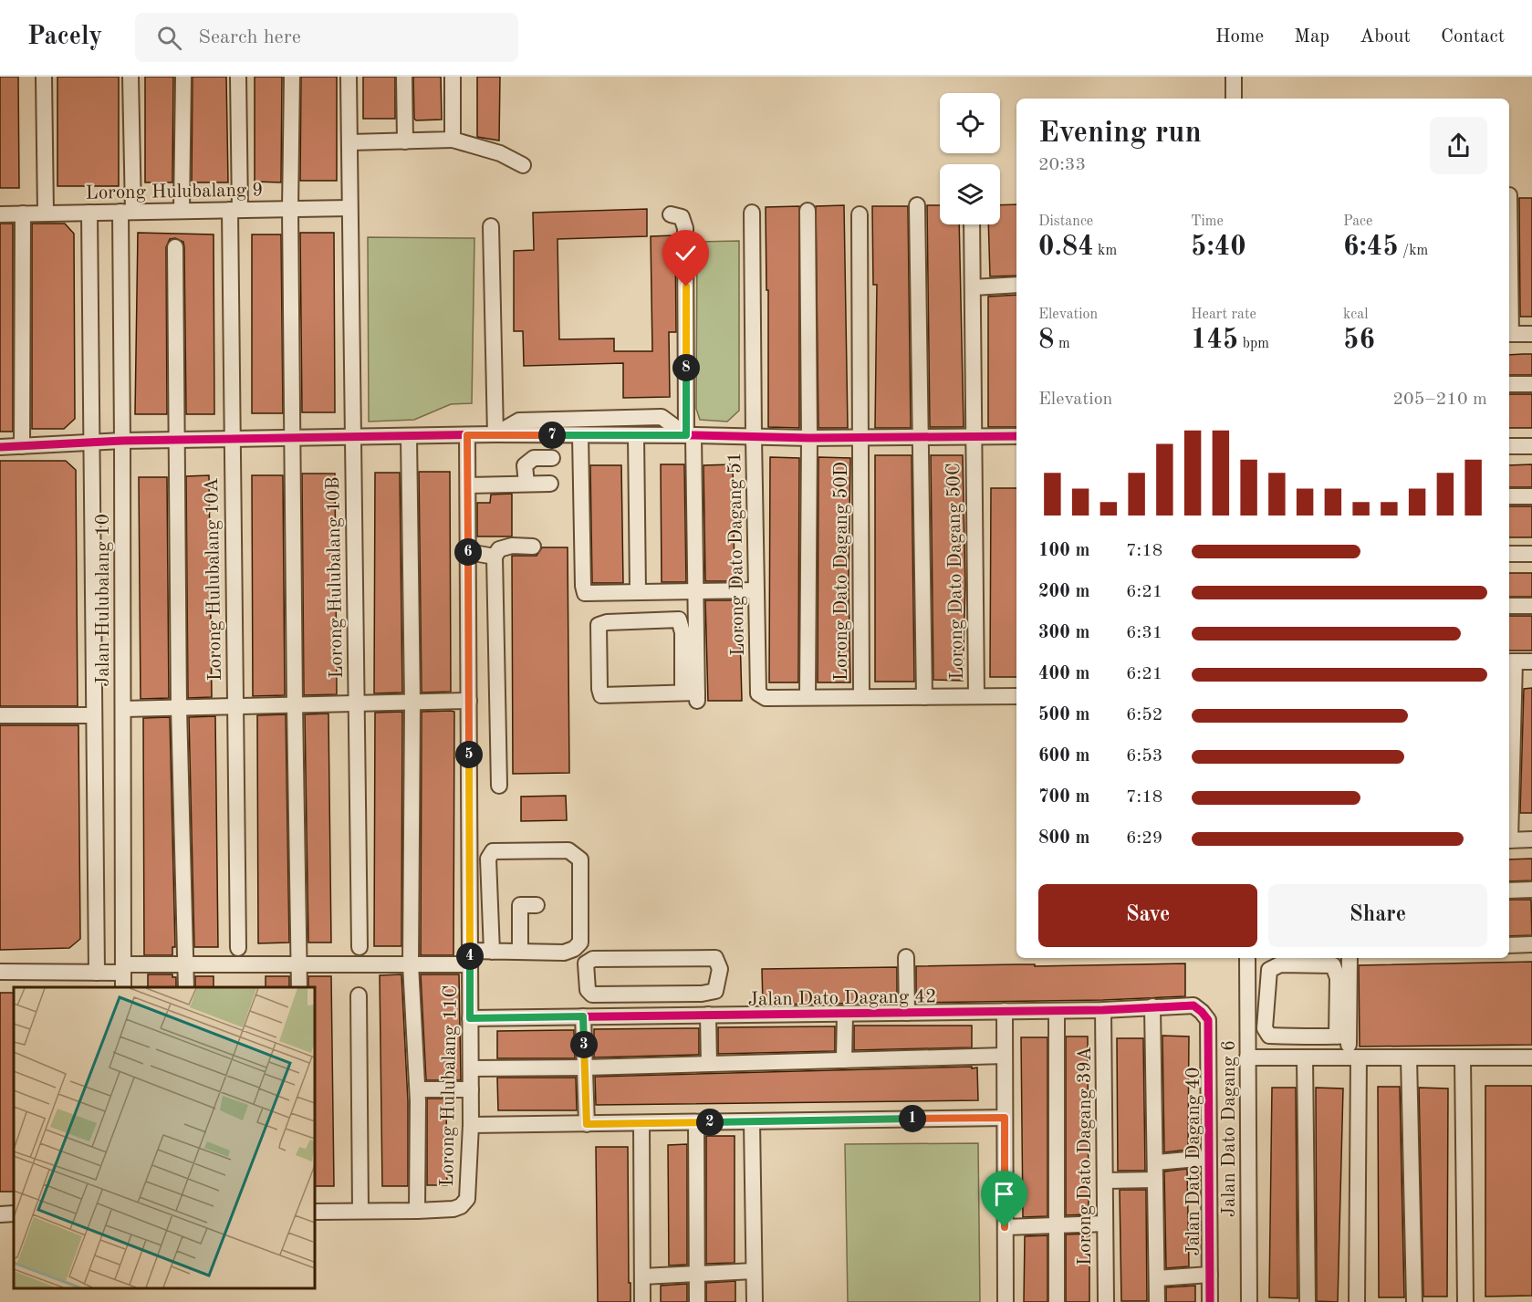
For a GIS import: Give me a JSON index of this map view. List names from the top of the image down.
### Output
{
  "streets": {
    "street": [
      "Lorong Hulubalang 9",
      "Lorong Dato Dagang 51",
      "Lorong Dato Dagang 50D",
      "Lorong Dato Dagang 50C",
      "Lorong Hulubalang 10B",
      "Lorong Hulubalang 10A",
      "Jalan Hulubalang 10",
      "Jalan Dato Dagang 42",
      "Lorong Hulubalang 11C",
      "Jalan Dato Dagang 6",
      "Lorong Dato Dagang 39A",
      "Jalan Dato Dagang 40"
    ]
  },
  "crossings": [
    ["Lorong Hulubalang 9", "Lorong Hulubalang 10B"],
    ["Lorong Hulubalang 9", "Lorong Hulubalang 10A"],
    ["Lorong Hulubalang 9", "Jalan Hulubalang 10"],
    ["Jalan Dato Dagang 42", "Lorong Hulubalang 11C"],
    ["Jalan Dato Dagang 42", "Lorong Dato Dagang 39A"],
    ["Jalan Dato Dagang 42", "Jalan Dato Dagang 40"]
  ],
  "page": {
    "header": "Pacely",
    "search": "Search here",
    "nav": [
      "Home",
      "Map",
      "About",
      "Contact"
    ],
    "heading": ["Evening run", "20:33"],
    "stats": [
      ["Distance", "0.84 km"],
      ["Time", "5:40"],
      ["Pace", "6:45 /km"],
      ["Elevation", "8 m"],
      ["Heart rate", "145 bpm"],
      ["kcal", "56"]
    ],
    "pins": [
      "8",
      "7",
      "6",
      "5",
      "4",
      "3",
      "1",
      "2"
    ],
    "chart": ["Elevation", "205–210 m"],
    "list": [
      {
        "name": "100 m",
        "note": "7:18"
      },
      {
        "name": "200 m",
        "note": "6:21"
      },
      {
        "name": "300 m",
        "note": "6:31"
      },
      {
        "name": "400 m",
        "note": "6:21"
      },
      {
        "name": "500 m",
        "note": "6:52"
      },
      {
        "name": "600 m",
        "note": "6:53"
      },
      {
        "name": "700 m",
        "note": "7:18"
      },
      {
        "name": "800 m",
        "note": "6:29"
      }
    ],
    "buttons": ["Save", "Share"]
  }
}
